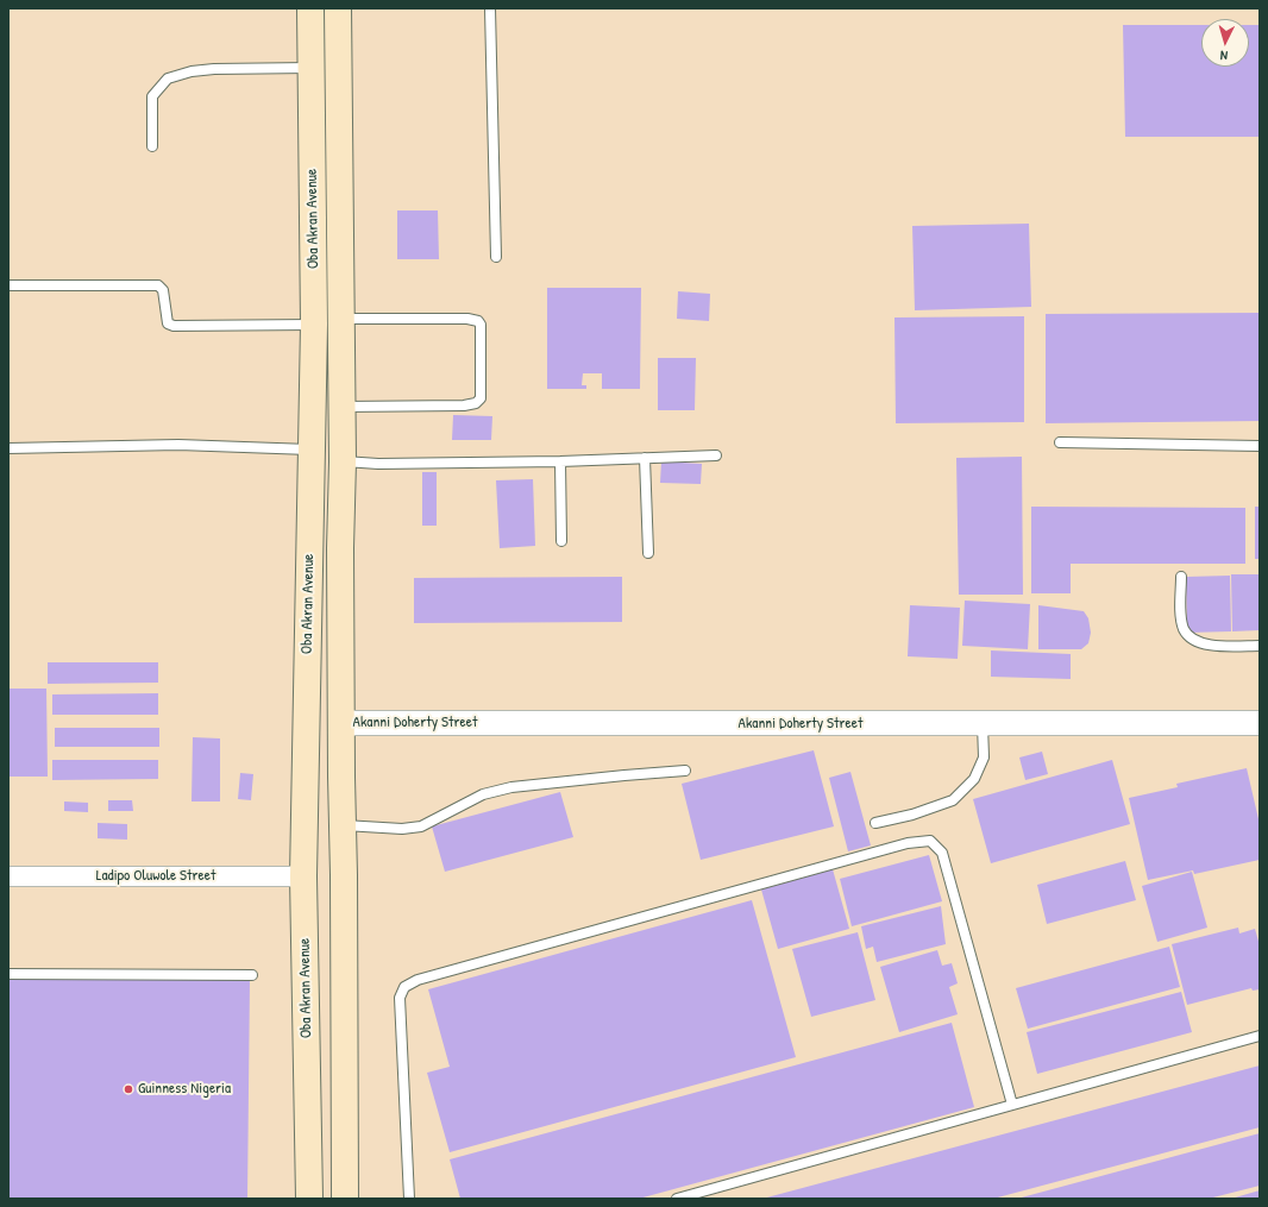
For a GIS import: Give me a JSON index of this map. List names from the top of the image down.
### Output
{
  "streets": {
    "main road": ["Oba Akran Avenue"],
    "street": ["Akanni Doherty Street", "Ladipo Oluwole Street"]
  },
  "crossings": [
    ["Oba Akran Avenue", "Akanni Doherty Street"],
    ["Oba Akran Avenue", "Ladipo Oluwole Street"]
  ],
  "places": ["Guinness Nigeria"],
  "north": "bottom"
}
